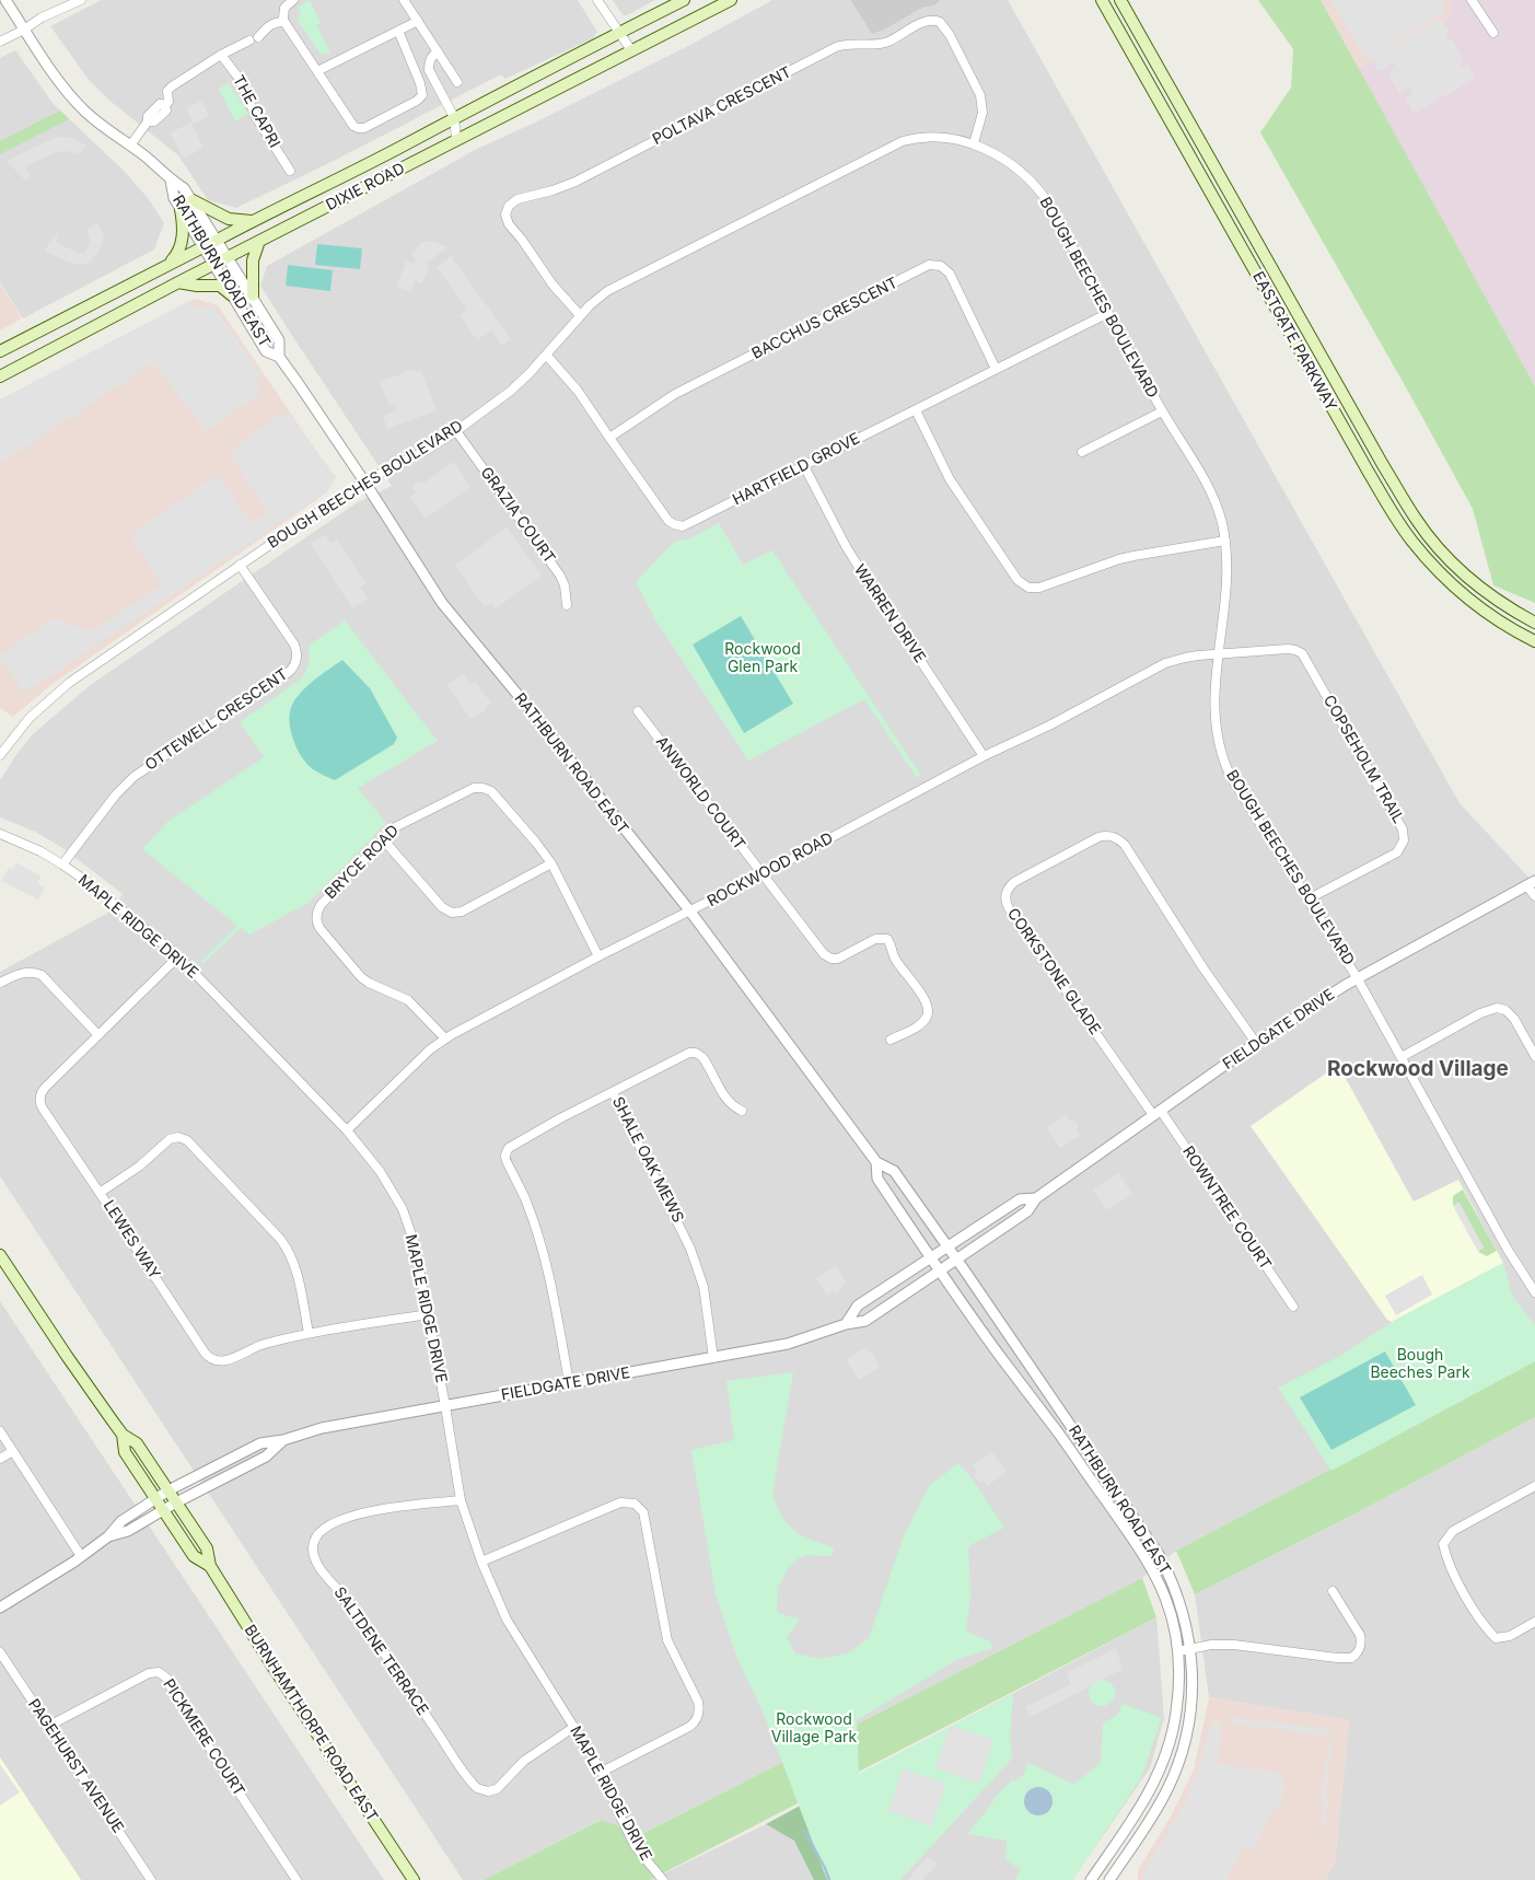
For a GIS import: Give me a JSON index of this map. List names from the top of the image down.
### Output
{
  "streets": {
    "main road": ["DIXIE ROAD", "EASTGATE PARKWAY", "BURNHAMTHORPE ROAD EAST"],
    "street": [
      "POLTAVA CRESCENT",
      "THE CAPRI",
      "RATHBURN ROAD EAST",
      "BOUGH BEECHES BOULEVARD",
      "BACCHUS CRESCENT",
      "HARTFIELD GROVE",
      "GRAZIA COURT",
      "WARREN DRIVE",
      "OTTEWELL CRESCENT",
      "COPSEHOLM TRAIL",
      "ANWORLD COURT",
      "BRYCE ROAD",
      "ROCKWOOD ROAD",
      "MAPLE RIDGE DRIVE",
      "CORKSTONE GLADE",
      "FIELDGATE DRIVE",
      "SHALE OAK MEWS",
      "ROWNTREE COURT",
      "LEWES WAY",
      "SALTDENE TERRACE",
      "PICKMERE COURT",
      "PAGEHURST AVENUE"
    ]
  },
  "crossings": [
    ["POLTAVA CRESCENT", "BOUGH BEECHES BOULEVARD"],
    ["DIXIE ROAD", "RATHBURN ROAD EAST"],
    ["RATHBURN ROAD EAST", "BOUGH BEECHES BOULEVARD"],
    ["RATHBURN ROAD EAST", "ROCKWOOD ROAD"],
    ["RATHBURN ROAD EAST", "FIELDGATE DRIVE"],
    ["BOUGH BEECHES BOULEVARD", "HARTFIELD GROVE"],
    ["BOUGH BEECHES BOULEVARD", "GRAZIA COURT"],
    ["BOUGH BEECHES BOULEVARD", "OTTEWELL CRESCENT"],
    ["BOUGH BEECHES BOULEVARD", "COPSEHOLM TRAIL"],
    ["BOUGH BEECHES BOULEVARD", "ROCKWOOD ROAD"],
    ["BOUGH BEECHES BOULEVARD", "FIELDGATE DRIVE"],
    ["BACCHUS CRESCENT", "HARTFIELD GROVE"],
    ["HARTFIELD GROVE", "WARREN DRIVE"],
    ["WARREN DRIVE", "ROCKWOOD ROAD"],
    ["OTTEWELL CRESCENT", "MAPLE RIDGE DRIVE"],
    ["COPSEHOLM TRAIL", "ROCKWOOD ROAD"],
    ["ANWORLD COURT", "ROCKWOOD ROAD"],
    ["BRYCE ROAD", "ROCKWOOD ROAD"],
    ["ROCKWOOD ROAD", "MAPLE RIDGE DRIVE"],
    ["MAPLE RIDGE DRIVE", "FIELDGATE DRIVE"],
    ["MAPLE RIDGE DRIVE", "LEWES WAY"],
    ["MAPLE RIDGE DRIVE", "SALTDENE TERRACE"],
    ["CORKSTONE GLADE", "FIELDGATE DRIVE"],
    ["CORKSTONE GLADE", "ROWNTREE COURT"],
    ["FIELDGATE DRIVE", "SHALE OAK MEWS"],
    ["FIELDGATE DRIVE", "ROWNTREE COURT"],
    ["FIELDGATE DRIVE", "BURNHAMTHORPE ROAD EAST"],
    ["PICKMERE COURT", "PAGEHURST AVENUE"]
  ],
  "districts": ["Rockwood Village"],
  "parks": ["Rockwood Glen Park", "Bough Beeches Park", "Rockwood Village Park"]
}
